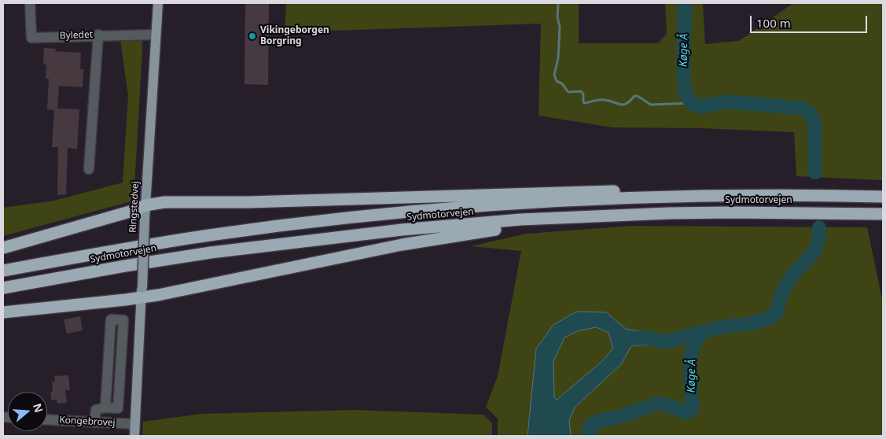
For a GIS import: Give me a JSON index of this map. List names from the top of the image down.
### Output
{
  "streets": {
    "highway": ["Sydmotorvejen"],
    "main road": ["Ringstedvej"],
    "street": ["Byledet", "Kongebrovej"]
  },
  "crossings": [
    ["Byledet", "Ringstedvej"],
    ["Ringstedvej", "Kongebrovej"]
  ],
  "water": ["Køge Å"],
  "places": ["Vikingeborgen Borgring"],
  "scale_bar": "100 m",
  "north": "right"
}
